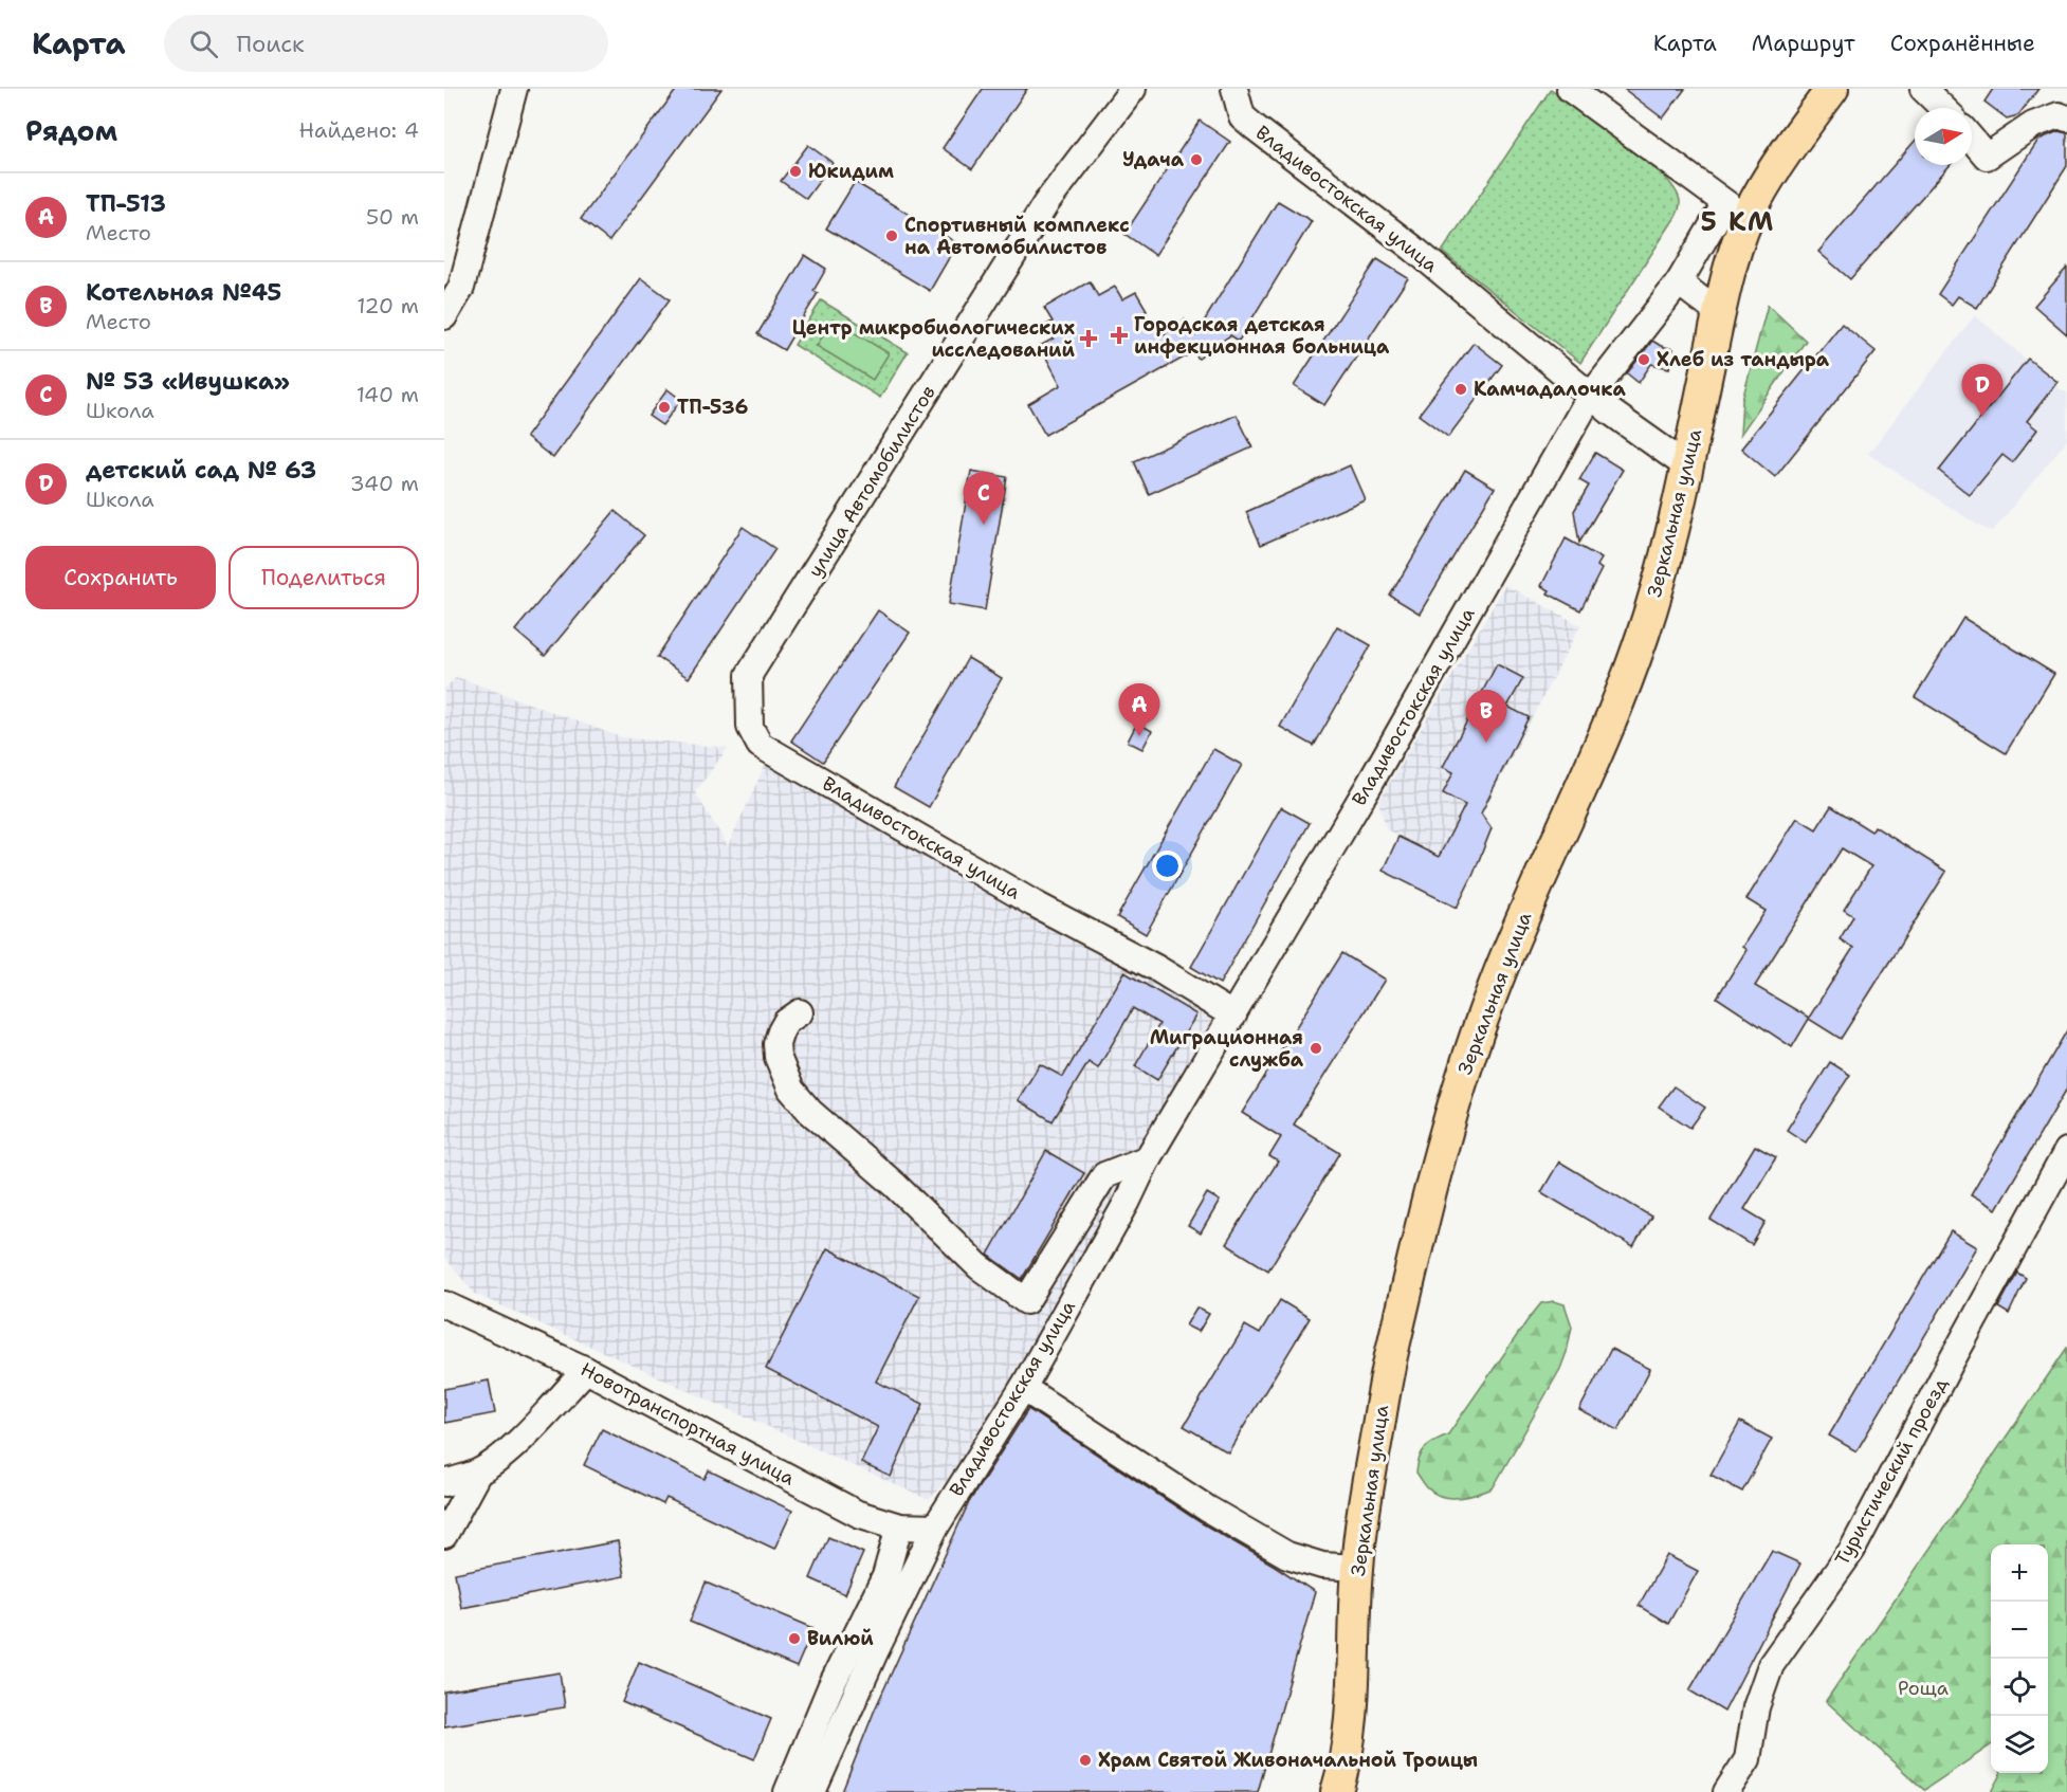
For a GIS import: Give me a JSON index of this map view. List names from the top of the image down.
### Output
{
  "streets": {
    "main road": ["Зеркальная улица"],
    "street": [
      "Владивостокская улица",
      "улица Автомобилистов",
      "Новотранспортная улица",
      "Туристический проезд"
    ]
  },
  "crossings": [
    ["Владивостокская улица", "улица Автомобилистов"],
    ["Владивостокская улица", "Зеркальная улица"],
    ["Владивостокская улица", "Новотранспортная улица"]
  ],
  "districts": ["5 КМ"],
  "parks": ["Роща"],
  "places": {
    "other": [
      "Удача",
      "Юкидим",
      "Спортивный комплекс на Автомобилистов",
      "Хлеб из тандыра",
      "Камчадалочка",
      "ТП-536",
      "Миграционная служба",
      "Вилюй",
      "Храм Святой Живоначальной Троицы"
    ],
    "health": ["Городская детская инфекционная больница", "Центр микробиологических исследований"]
  },
  "north": "right",
  "page": {
    "header": "Карта",
    "search": "Поиск",
    "nav": ["Карта", "Маршрут", "Сохранённые"],
    "heading": ["Рядом", "Найдено: 4"],
    "list": [
      {
        "mark": "A",
        "name": "ТП-513",
        "note": "Место",
        "value": "50 m"
      },
      {
        "mark": "B",
        "name": "Котельная №45",
        "note": "Место",
        "value": "120 m"
      },
      {
        "mark": "C",
        "name": "№ 53 «Ивушка»",
        "note": "Школа",
        "value": "140 m"
      },
      {
        "mark": "D",
        "name": "детский сад № 63",
        "note": "Школа",
        "value": "340 m"
      }
    ],
    "pins": [
      "D",
      "C",
      "A",
      "B"
    ],
    "buttons": ["Сохранить", "Поделиться"],
    "map_buttons": ["+", "−"]
  }
}
